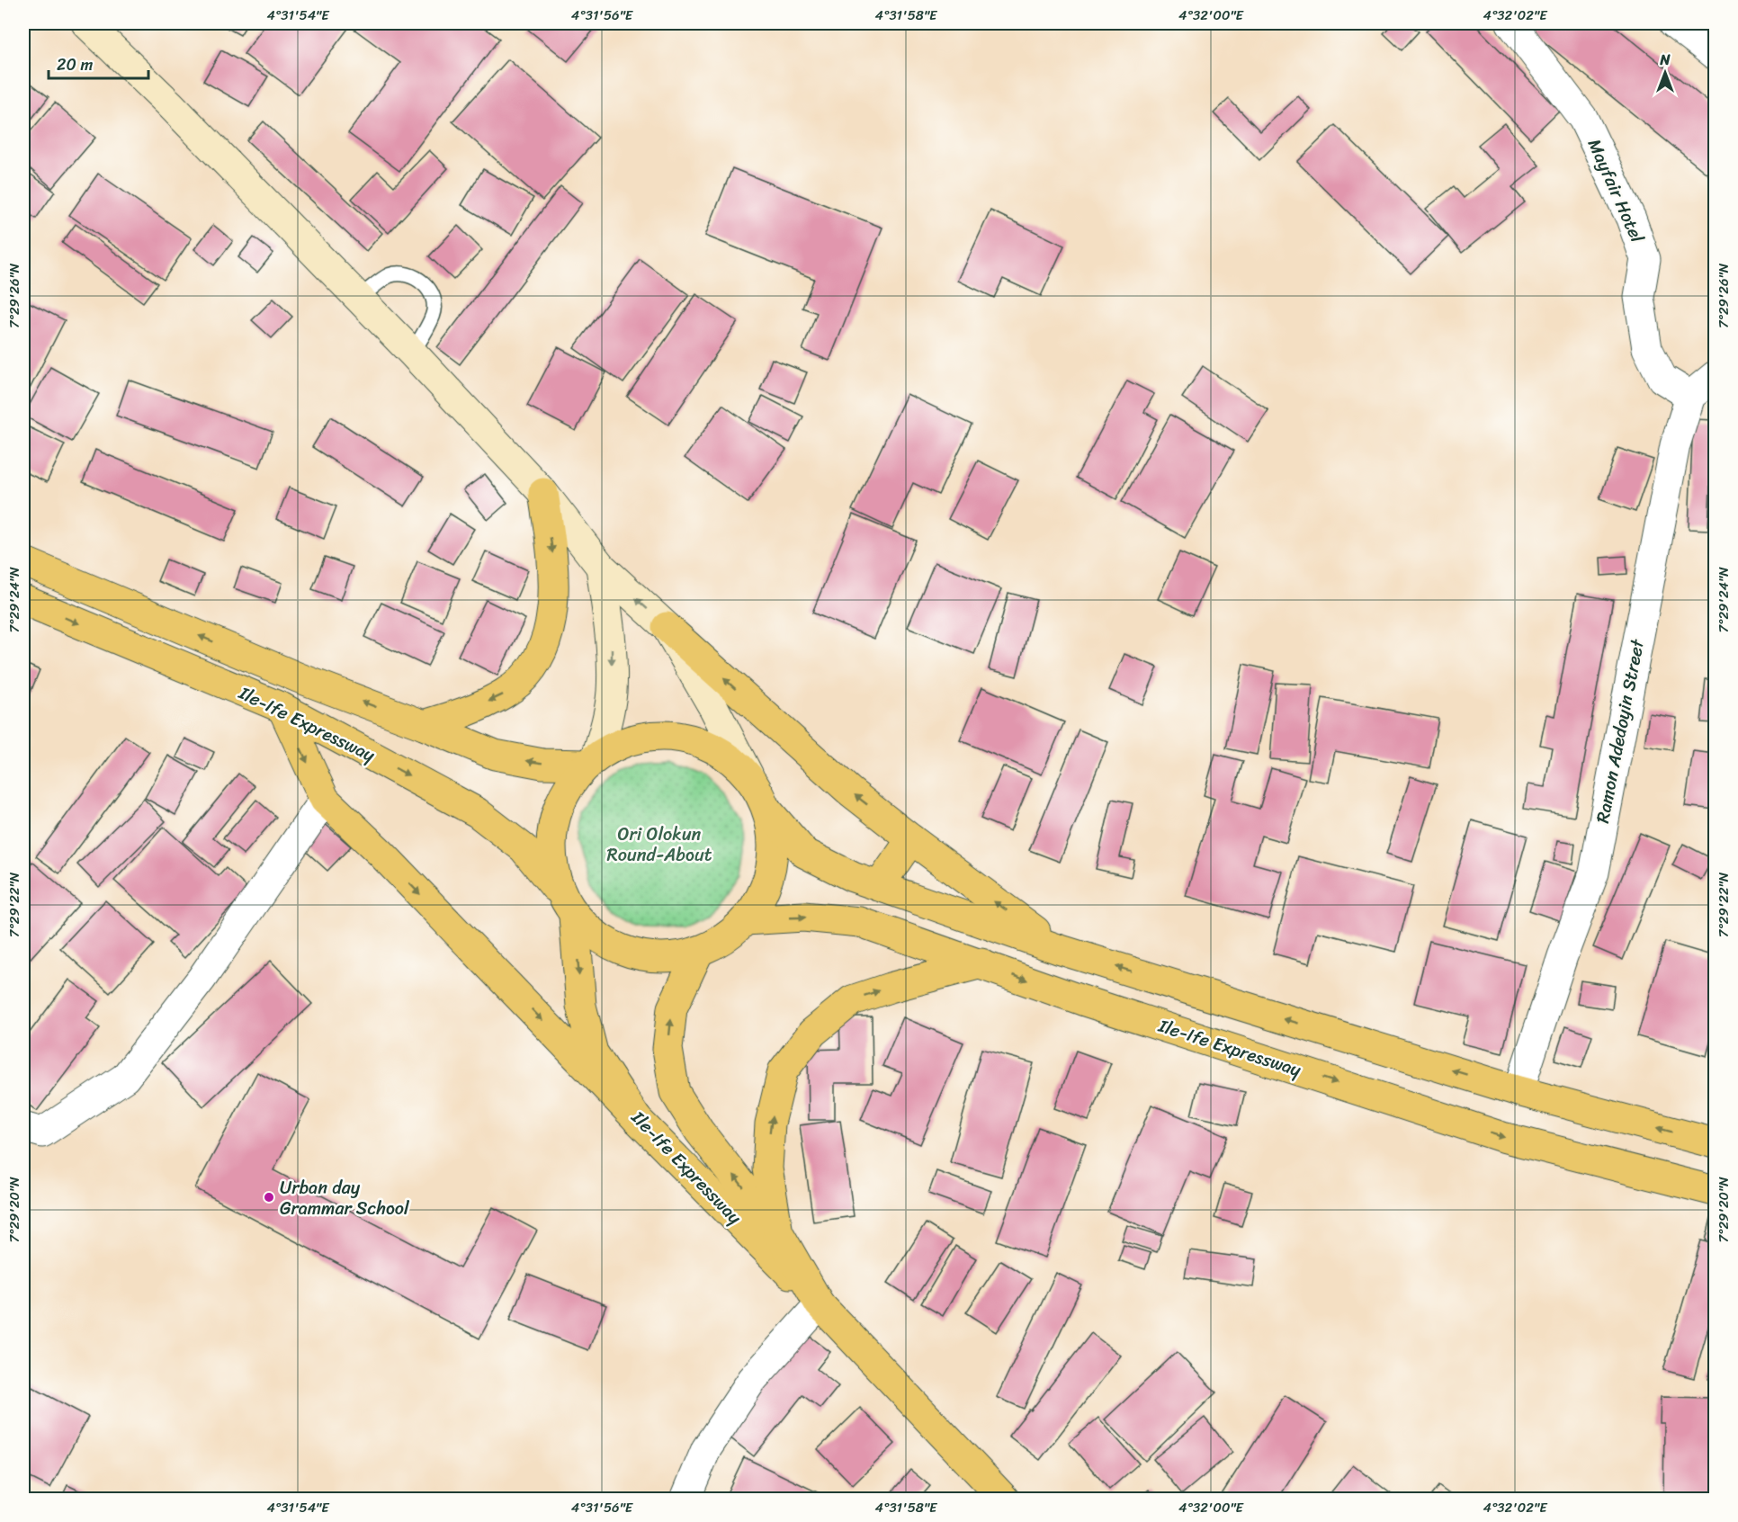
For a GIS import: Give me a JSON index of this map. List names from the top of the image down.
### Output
{
  "streets": {
    "main road": ["Ile-Ife Expressway"],
    "street": ["Mayfair Hotel", "Ramon Adedoyin Street"]
  },
  "crossings": [
    ["Mayfair Hotel", "Ramon Adedoyin Street"]
  ],
  "parks": ["Ori Olokun Round-About"],
  "places": ["Urban day Grammar School"],
  "scale_bar": "20 m",
  "north": "top",
  "coordinates": [
    "4°31'54\"E",
    "4°31'56\"E",
    "4°31'58\"E",
    "4°32'00\"E",
    "4°32'02\"E",
    "7°29'26\"N",
    "7°29'24\"N",
    "7°29'22\"N",
    "7°29'20\"N"
  ]
}
